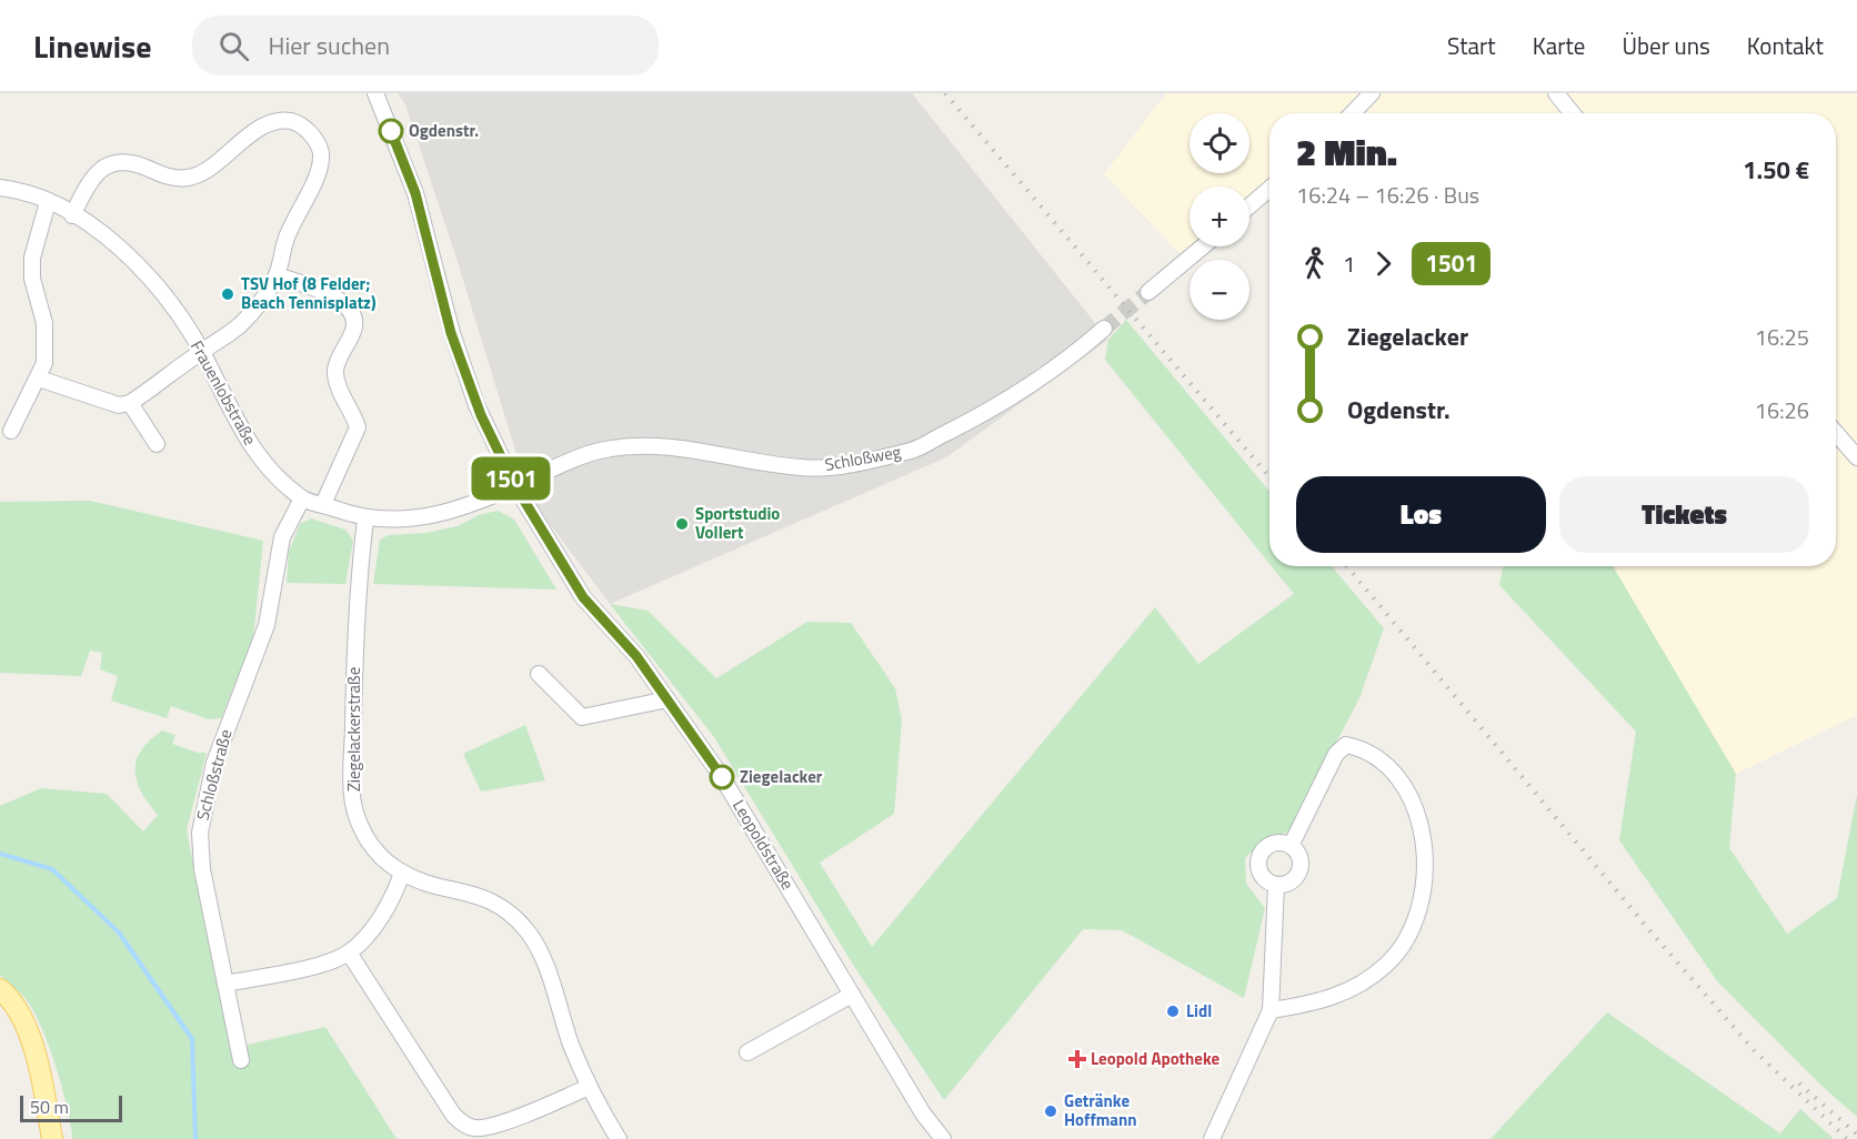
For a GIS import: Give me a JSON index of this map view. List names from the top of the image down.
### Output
{
  "streets": {
    "street": [
      "Frauenlobstraße",
      "Schloßweg",
      "Ziegelackerstraße",
      "Schloßstraße",
      "Leopoldstraße"
    ]
  },
  "crossings": [
    ["Frauenlobstraße", "Schloßstraße"],
    ["Schloßweg", "Leopoldstraße"]
  ],
  "places": {
    "other": [
      "Ogdenstr.",
      "TSV Hof (8 Felder; Beach Tennisplatz)",
      "Sportstudio Vollert",
      "Ziegelacker",
      "Lidl",
      "Getränke Hoffmann"
    ],
    "health": ["Leopold Apotheke"]
  },
  "lines": ["bus line 1501"],
  "scale_bar": "50 m",
  "page": {
    "header": "Linewise",
    "search": "Hier suchen",
    "nav": [
      "Start",
      "Karte",
      "Über uns",
      "Kontakt"
    ],
    "on_map": "1501",
    "map_buttons": ["+", "−"],
    "heading": ["2 Min.", "16:24 – 16:26 · Bus", "1.50 €"],
    "legs": ["1", "1501"],
    "list": [
      {
        "name": "Ziegelacker",
        "value": "16:25"
      },
      {
        "name": "Ogdenstr.",
        "value": "16:26"
      }
    ],
    "buttons": ["Los", "Tickets"],
    "scale": "50 m"
  }
}
